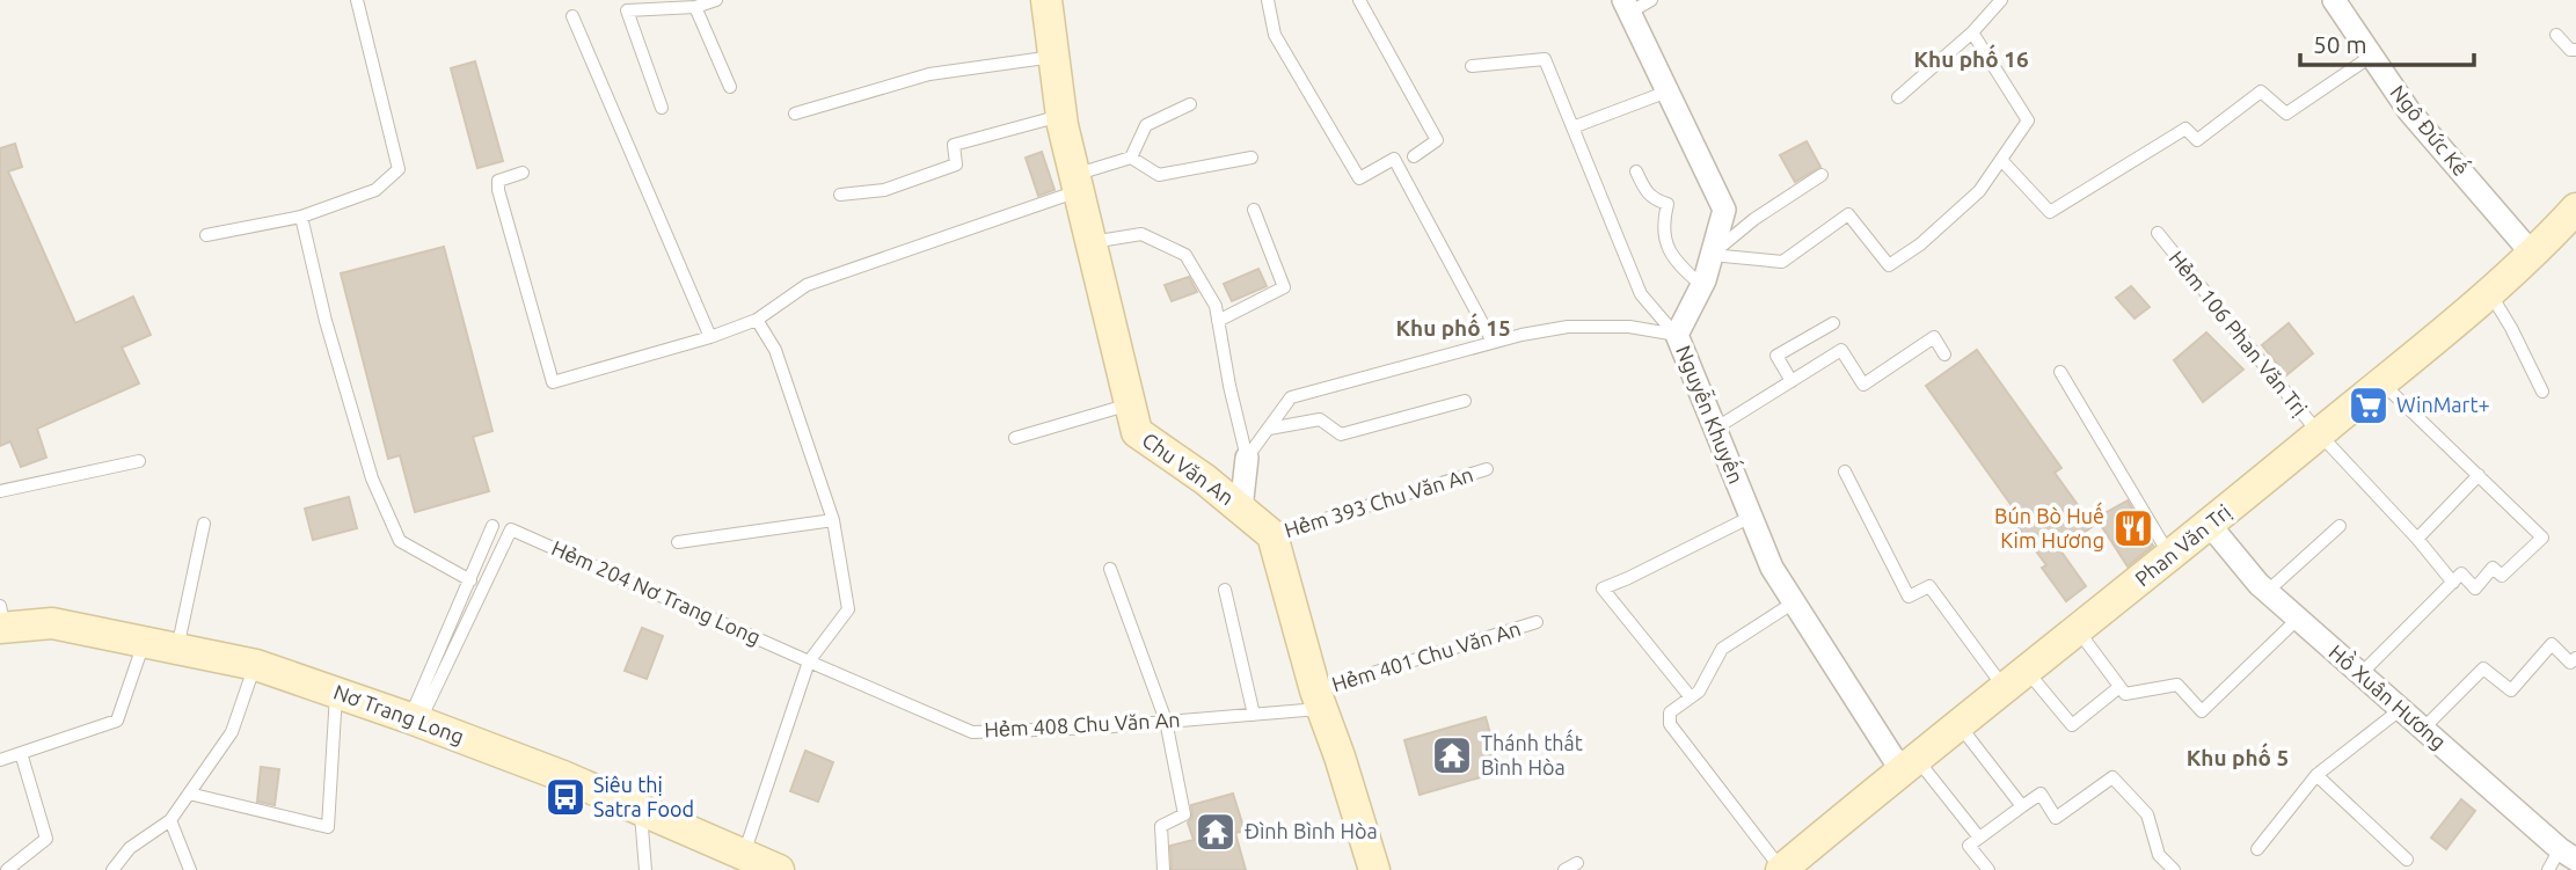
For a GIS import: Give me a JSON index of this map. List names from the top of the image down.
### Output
{
  "streets": {
    "street": [
      "Ngô Đức Kế",
      "Nguyễn Khuyến",
      "Chu Văn An",
      "Phan Văn Trị",
      "Hồ Xuân Hương",
      "Nơ Trang Long"
    ],
    "lane": [
      "Hẻm 106 Phan Văn Trị",
      "Hẻm 393 Chu Văn An",
      "Hẻm 204 Nơ Trang Long",
      "Hẻm 401 Chu Văn An",
      "Hẻm 408 Chu Văn An"
    ]
  },
  "crossings": [
    ["Ngô Đức Kế", "Phan Văn Trị"],
    ["Hẻm 106 Phan Văn Trị", "Phan Văn Trị"],
    ["Nguyễn Khuyến", "Phan Văn Trị"],
    ["Chu Văn An", "Hẻm 393 Chu Văn An"],
    ["Phan Văn Trị", "Hồ Xuân Hương"],
    ["Hẻm 204 Nơ Trang Long", "Nơ Trang Long"],
    ["Hẻm 204 Nơ Trang Long", "Hẻm 408 Chu Văn An"],
    ["Hẻm 401 Chu Văn An", "Hẻm 408 Chu Văn An"]
  ],
  "districts": ["Khu phố 16", "Khu phố 15", "Khu phố 5"],
  "places": {
    "supermarket": ["WinMart+"],
    "restaurant": ["Bún Bò Huế Kim Hương"],
    "temple": ["Thánh thất Bình Hòa", "Đình Bình Hòa"],
    "bus stop": ["Siêu thị Satra Food"]
  },
  "scale_bar": "50 m"
}
